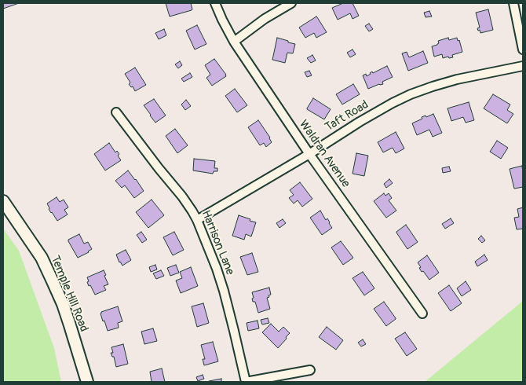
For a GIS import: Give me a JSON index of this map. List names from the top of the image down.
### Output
{
  "streets": {
    "main road": ["Temple Hill Road"],
    "street": ["Taft Road", "Waldran Avenue", "Harrison Lane"]
  },
  "crossings": [
    ["Taft Road", "Waldran Avenue"],
    ["Taft Road", "Harrison Lane"]
  ]
}
